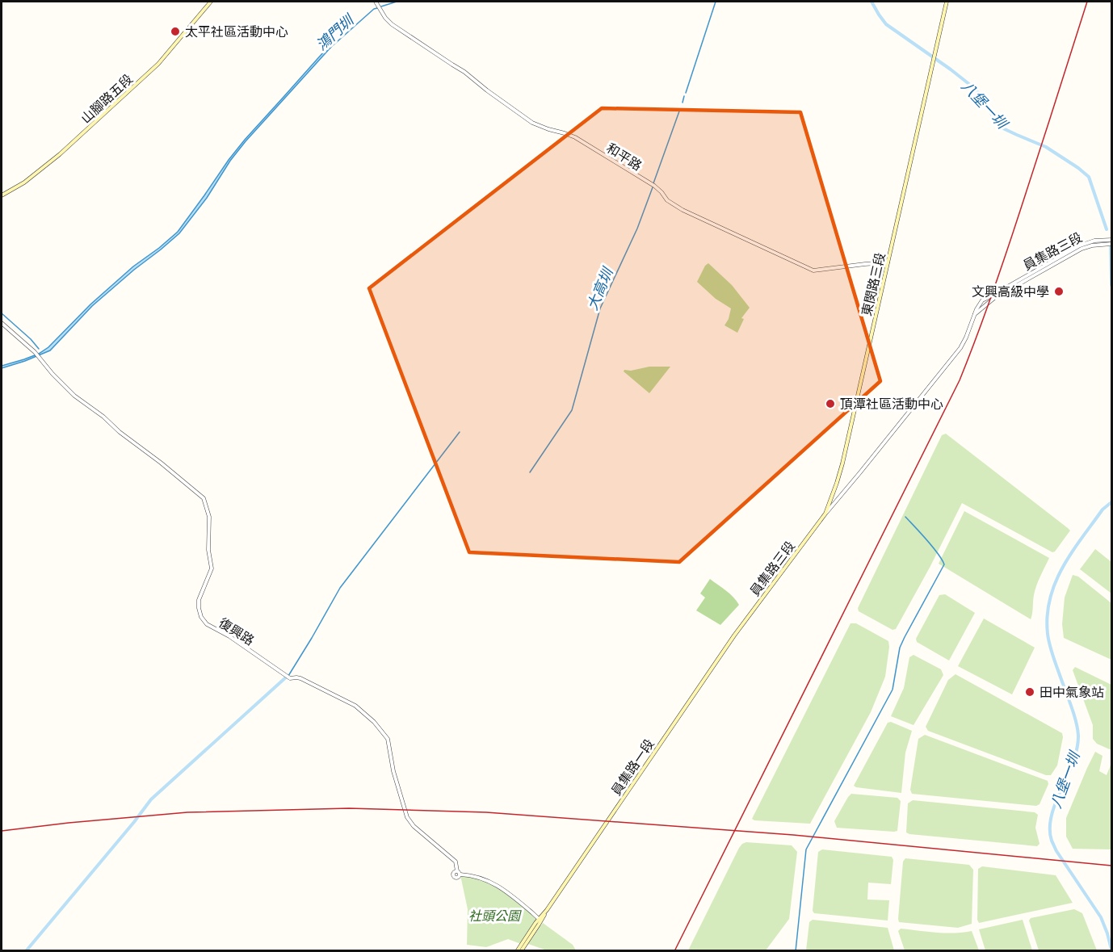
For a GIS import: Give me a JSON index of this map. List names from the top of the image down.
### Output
{
  "streets": {
    "main road": [
      "山腳路五段",
      "員集路三段",
      "東閔路三段",
      "員集路一段"
    ],
    "street": ["和平路", "復興路"]
  },
  "crossings": [
    ["和平路", "東閔路三段"],
    ["員集路三段", "東閔路三段"],
    ["員集路三段", "員集路一段"],
    ["復興路", "員集路一段"]
  ],
  "water": ["鴻門圳", "八堡一圳", "大高圳"],
  "parks": ["社頭公園"],
  "places": [
    "太平社區活動中心",
    "文興高級中學",
    "頂潭社區活動中心",
    "田中氣象站"
  ]
}
